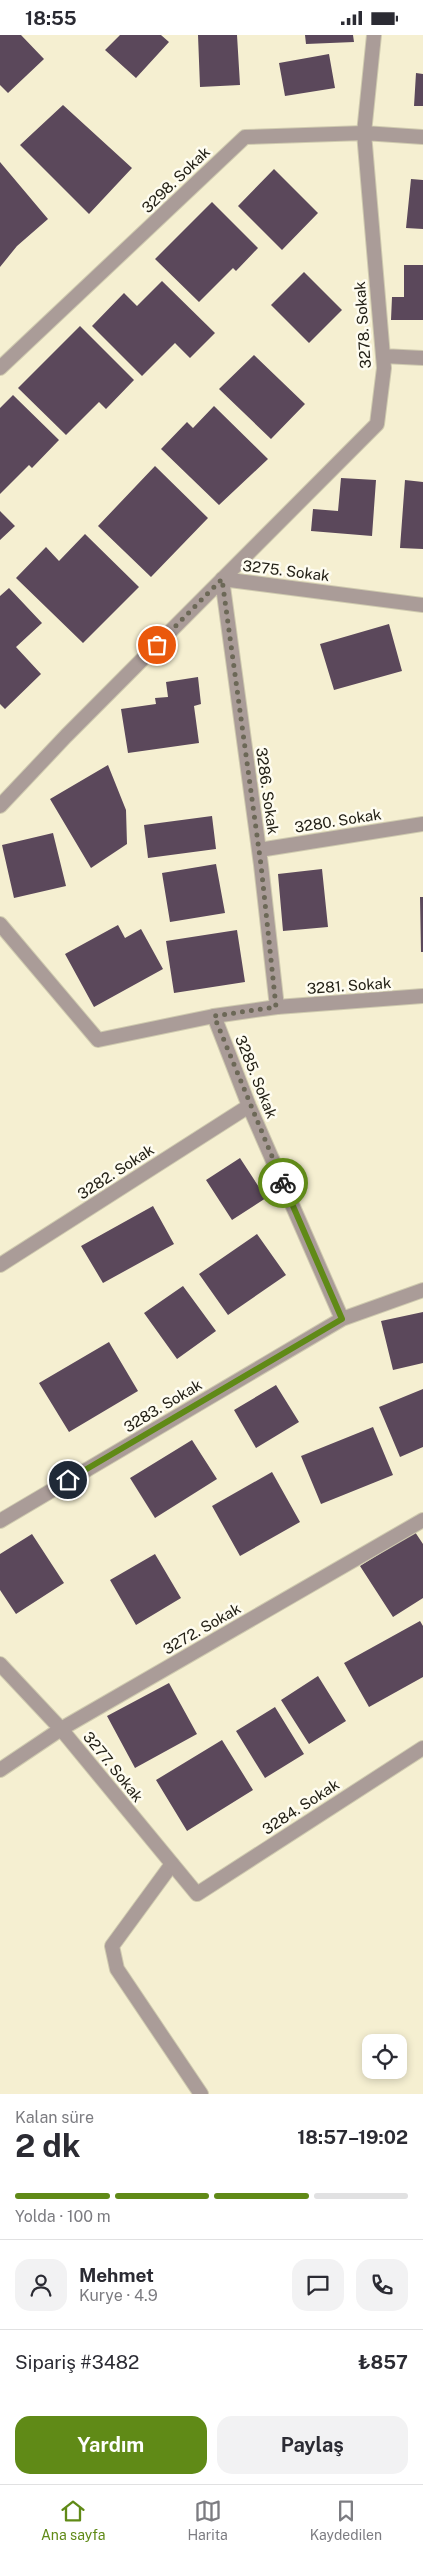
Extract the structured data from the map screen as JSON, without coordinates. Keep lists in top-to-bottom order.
{
  "streets": {
    "street": [
      "3298. Sokak",
      "3278. Sokak",
      "3275. Sokak",
      "3286. Sokak",
      "3280. Sokak",
      "3281. Sokak",
      "3285. Sokak",
      "3282. Sokak",
      "3283. Sokak",
      "3272. Sokak",
      "3277. Sokak",
      "3284. Sokak"
    ]
  },
  "crossings": [
    ["3298. Sokak", "3278. Sokak"],
    ["3278. Sokak", "3275. Sokak"],
    ["3278. Sokak", "3286. Sokak"],
    ["3275. Sokak", "3286. Sokak"],
    ["3286. Sokak", "3280. Sokak"],
    ["3286. Sokak", "3281. Sokak"],
    ["3281. Sokak", "3285. Sokak"],
    ["3285. Sokak", "3282. Sokak"],
    ["3285. Sokak", "3283. Sokak"],
    ["3272. Sokak", "3277. Sokak"],
    ["3277. Sokak", "3284. Sokak"]
  ],
  "page": {
    "status": "18:55",
    "heading": ["2 dk", "Kalan süre", "18:57–19:02"],
    "panel": [
      "Mehmet",
      "Kurye · 4.9",
      "Sipariş #3482",
      "₺857"
    ],
    "bar": "Yolda · 100 m",
    "buttons": ["Yardım", "Paylaş"],
    "tabs": ["Ana sayfa", "Harita", "Kaydedilen"]
  }
}
